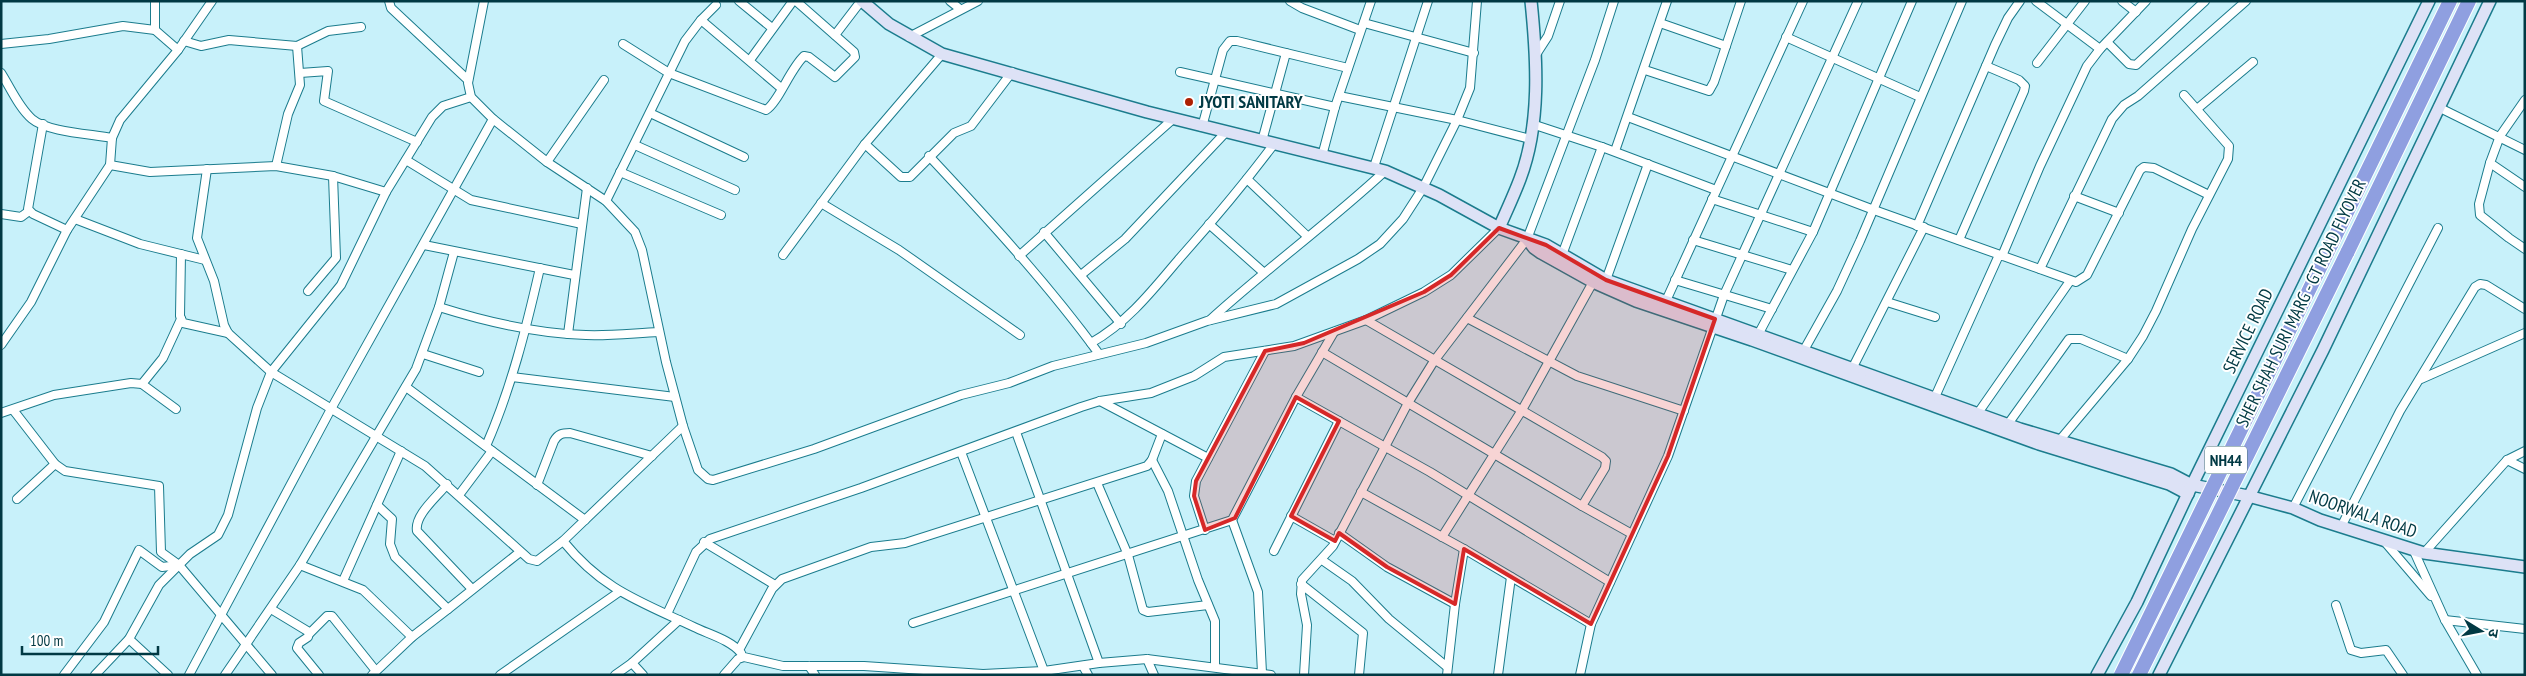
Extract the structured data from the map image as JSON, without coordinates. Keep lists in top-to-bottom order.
{
  "streets": {
    "highway": ["SHER SHAH SURI MARG - GT ROAD FLYOVER", "NH44"],
    "street": ["SERVICE ROAD", "NOORWALA ROAD"]
  },
  "crossings": [
    ["SERVICE ROAD", "NOORWALA ROAD"]
  ],
  "places": ["JYOTI SANITARY"],
  "scale_bar": "100 m",
  "north": "right"
}
